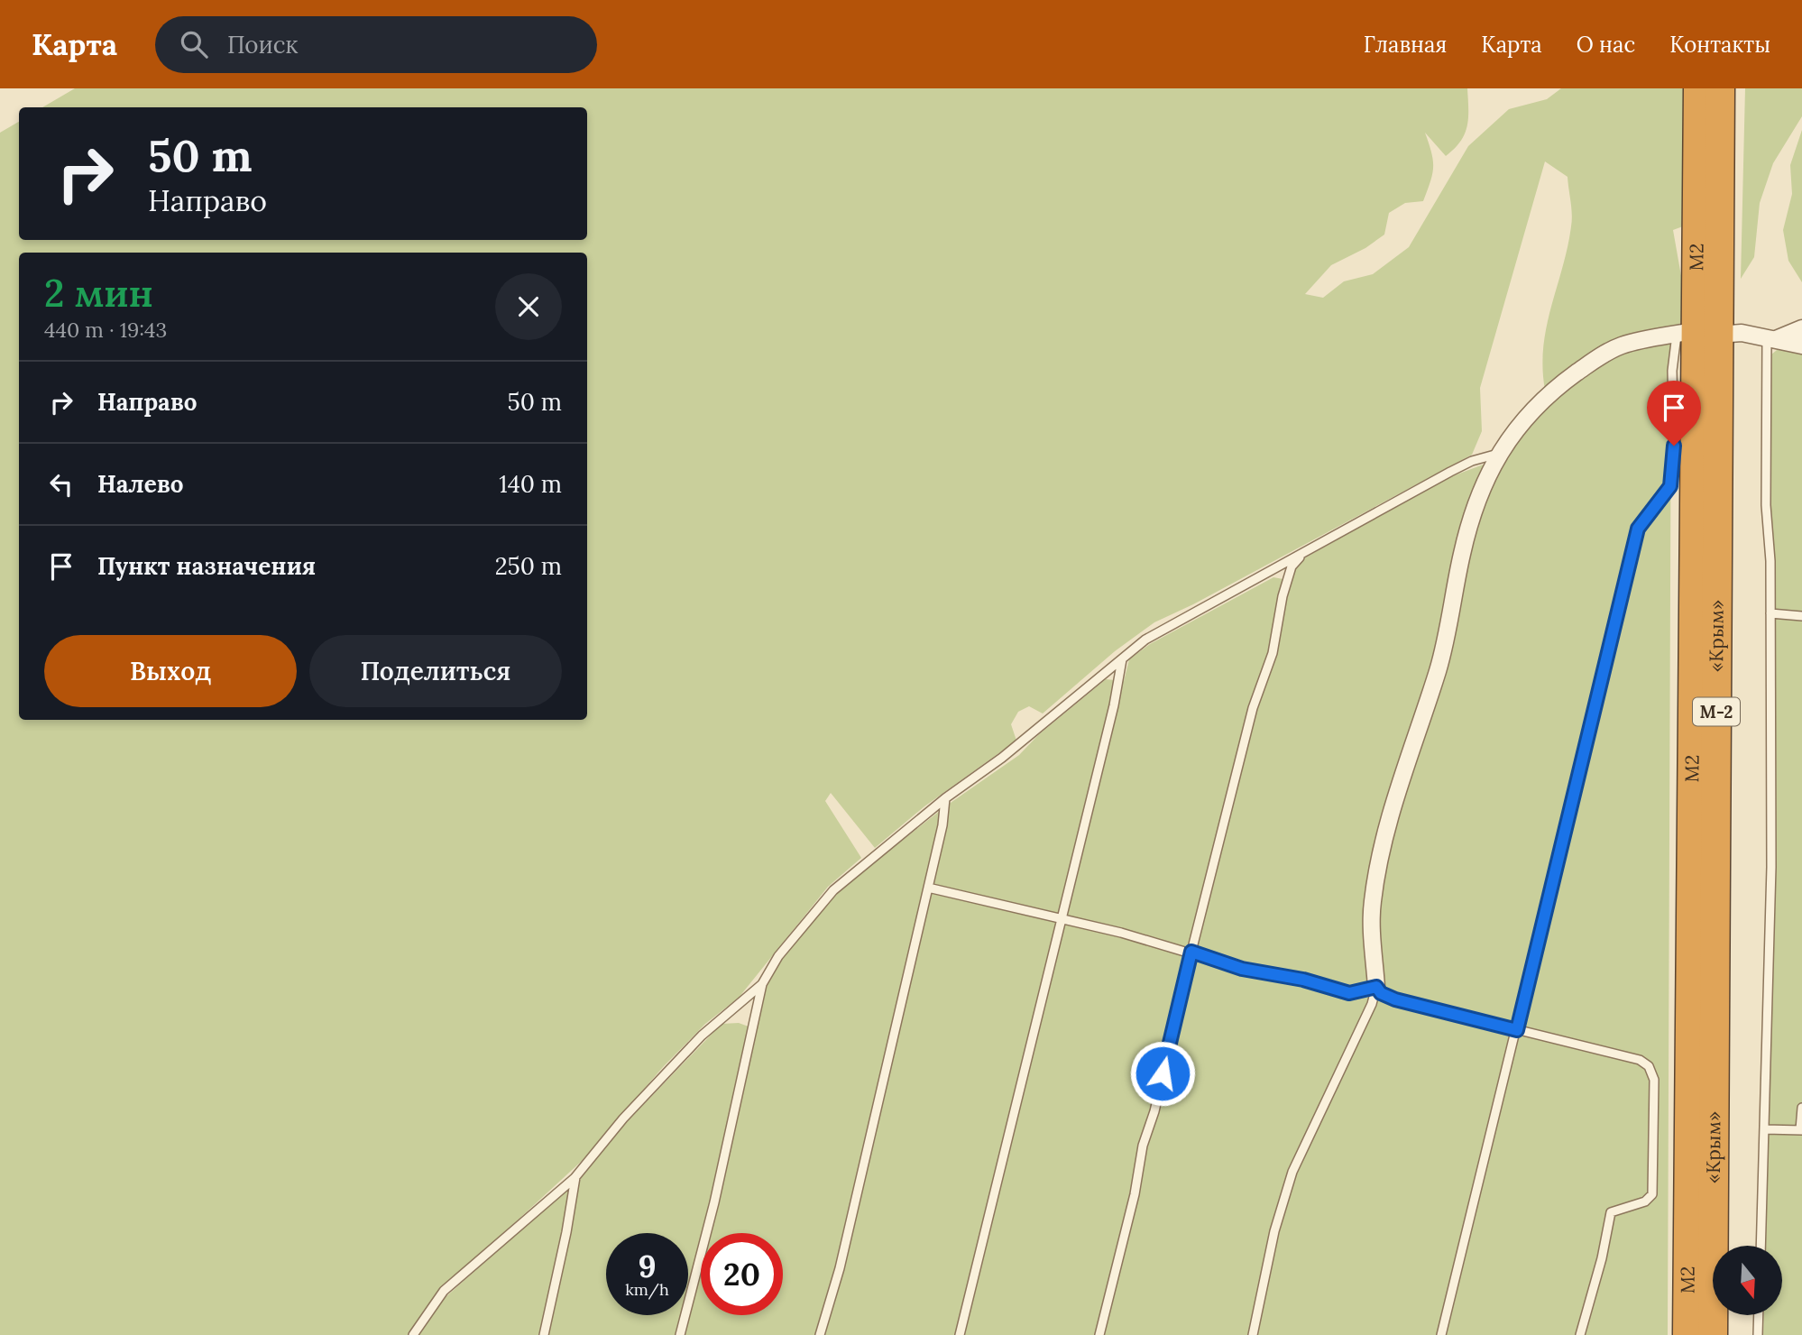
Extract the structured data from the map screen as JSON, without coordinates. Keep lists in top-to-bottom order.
{
  "streets": {
    "highway": ["М2", "«Крым»", "М-2"]
  },
  "crossings": [
    ["М2", "«Крым»"]
  ],
  "north": "bottom",
  "page": {
    "header": "Карта",
    "search": "Поиск",
    "nav": [
      "Главная",
      "Карта",
      "О нас",
      "Контакты"
    ],
    "turn": ["50 m", "Направо"],
    "heading": ["2 мин", "440 m · 19:43"],
    "list": [
      {
        "name": "Направо",
        "value": "50 m"
      },
      {
        "name": "Налево",
        "value": "140 m"
      },
      {
        "name": "Пункт назначения",
        "value": "250 m"
      }
    ],
    "buttons": ["Выход", "Поделиться"],
    "speed": "9 km/h",
    "limit": "20"
  }
}
